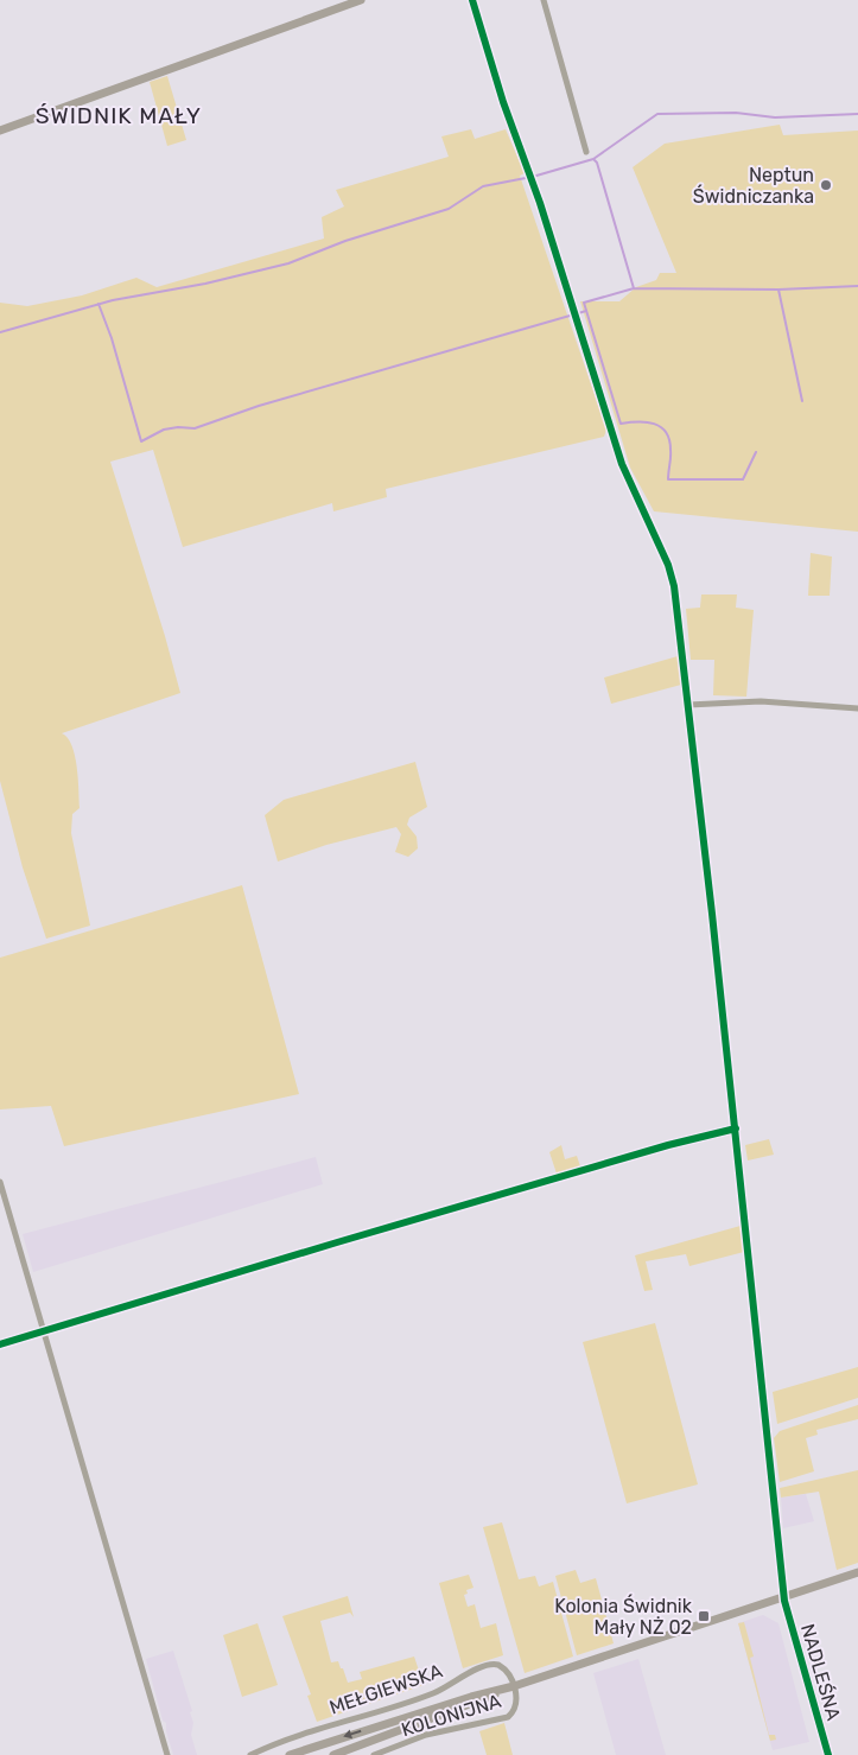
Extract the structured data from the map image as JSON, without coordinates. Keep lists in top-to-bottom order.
{
  "streets": {
    "street": ["NADLEŚNA", "MEŁGIEWSKA", "KOLONIJNA"]
  },
  "crossings": [
    ["MEŁGIEWSKA", "KOLONIJNA"]
  ],
  "districts": ["ŚWIDNIK MAŁY"],
  "places": {
    "other": ["Neptun Świdniczanka"],
    "transit": ["Kolonia Świdnik Mały NŻ 02"]
  }
}
